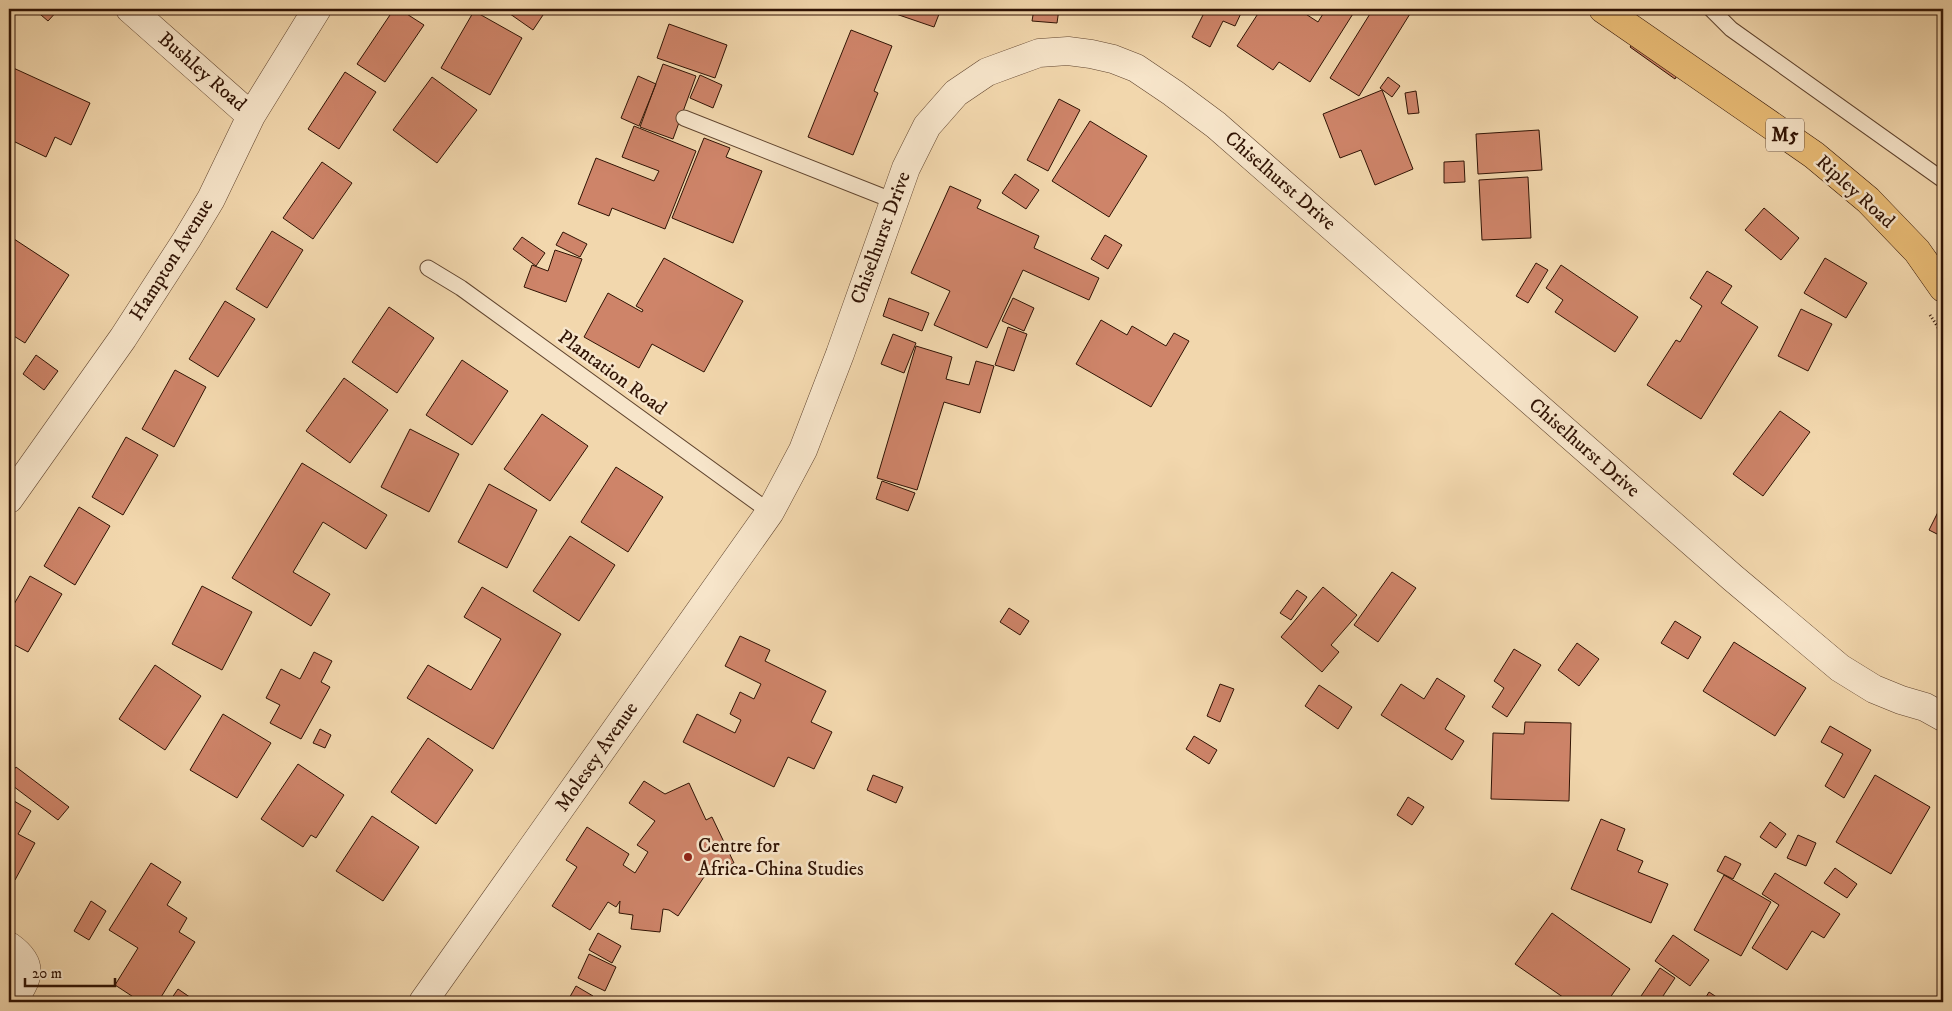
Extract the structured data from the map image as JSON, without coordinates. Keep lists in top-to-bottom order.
{
  "streets": {
    "main road": ["M5", "Ripley Road"],
    "street": [
      "Bushley Road",
      "Chiselhurst Drive",
      "Hampton Avenue",
      "Molesey Avenue"
    ],
    "lane": ["Plantation Road"]
  },
  "crossings": [
    ["Bushley Road", "Hampton Avenue"],
    ["Chiselhurst Drive", "Plantation Road"],
    ["Chiselhurst Drive", "Molesey Avenue"],
    ["Plantation Road", "Molesey Avenue"]
  ],
  "places": ["Centre for Africa-China Studies"],
  "scale_bar": "20 m"
}
